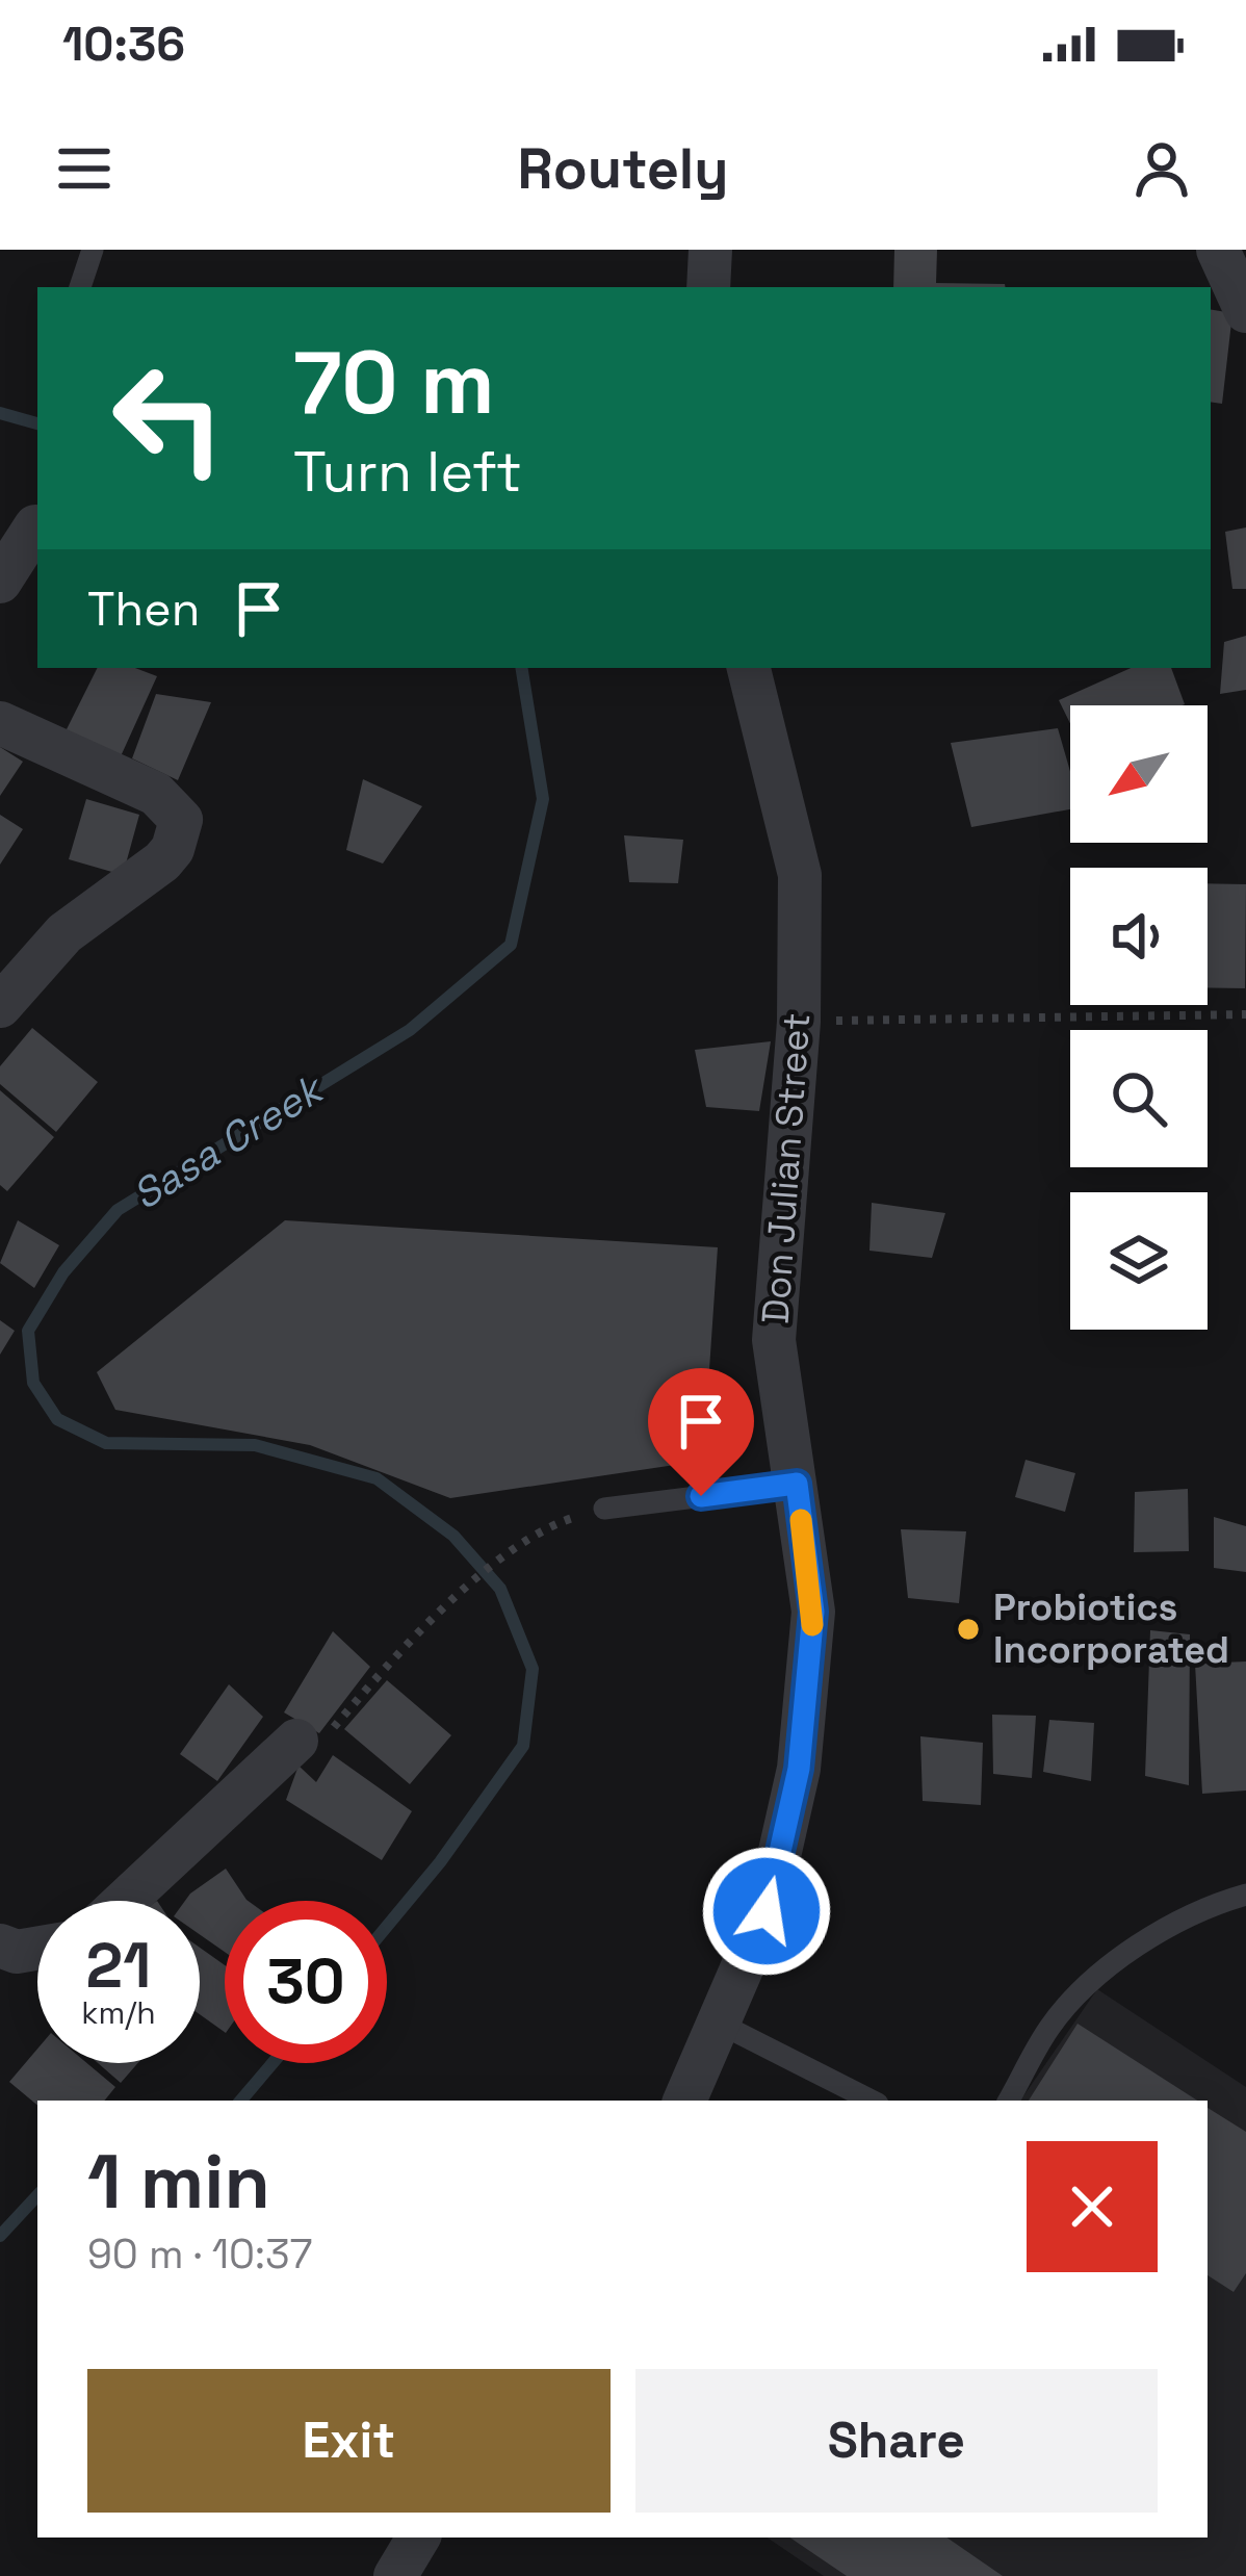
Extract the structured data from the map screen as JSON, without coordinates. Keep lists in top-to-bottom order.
{
  "streets": {
    "street": ["Don Julian Street"]
  },
  "water": ["Sasa Creek"],
  "places": ["Probiotics Incorporated"],
  "north": "bottom left",
  "page": {
    "status": "10:36",
    "header": "Routely",
    "turn": ["70 m", "Turn left"],
    "then": "Then",
    "speed": "21 km/h",
    "limit": "30",
    "heading": ["1 min", "90 m · 10:37"],
    "buttons": ["Exit", "Share"]
  }
}
